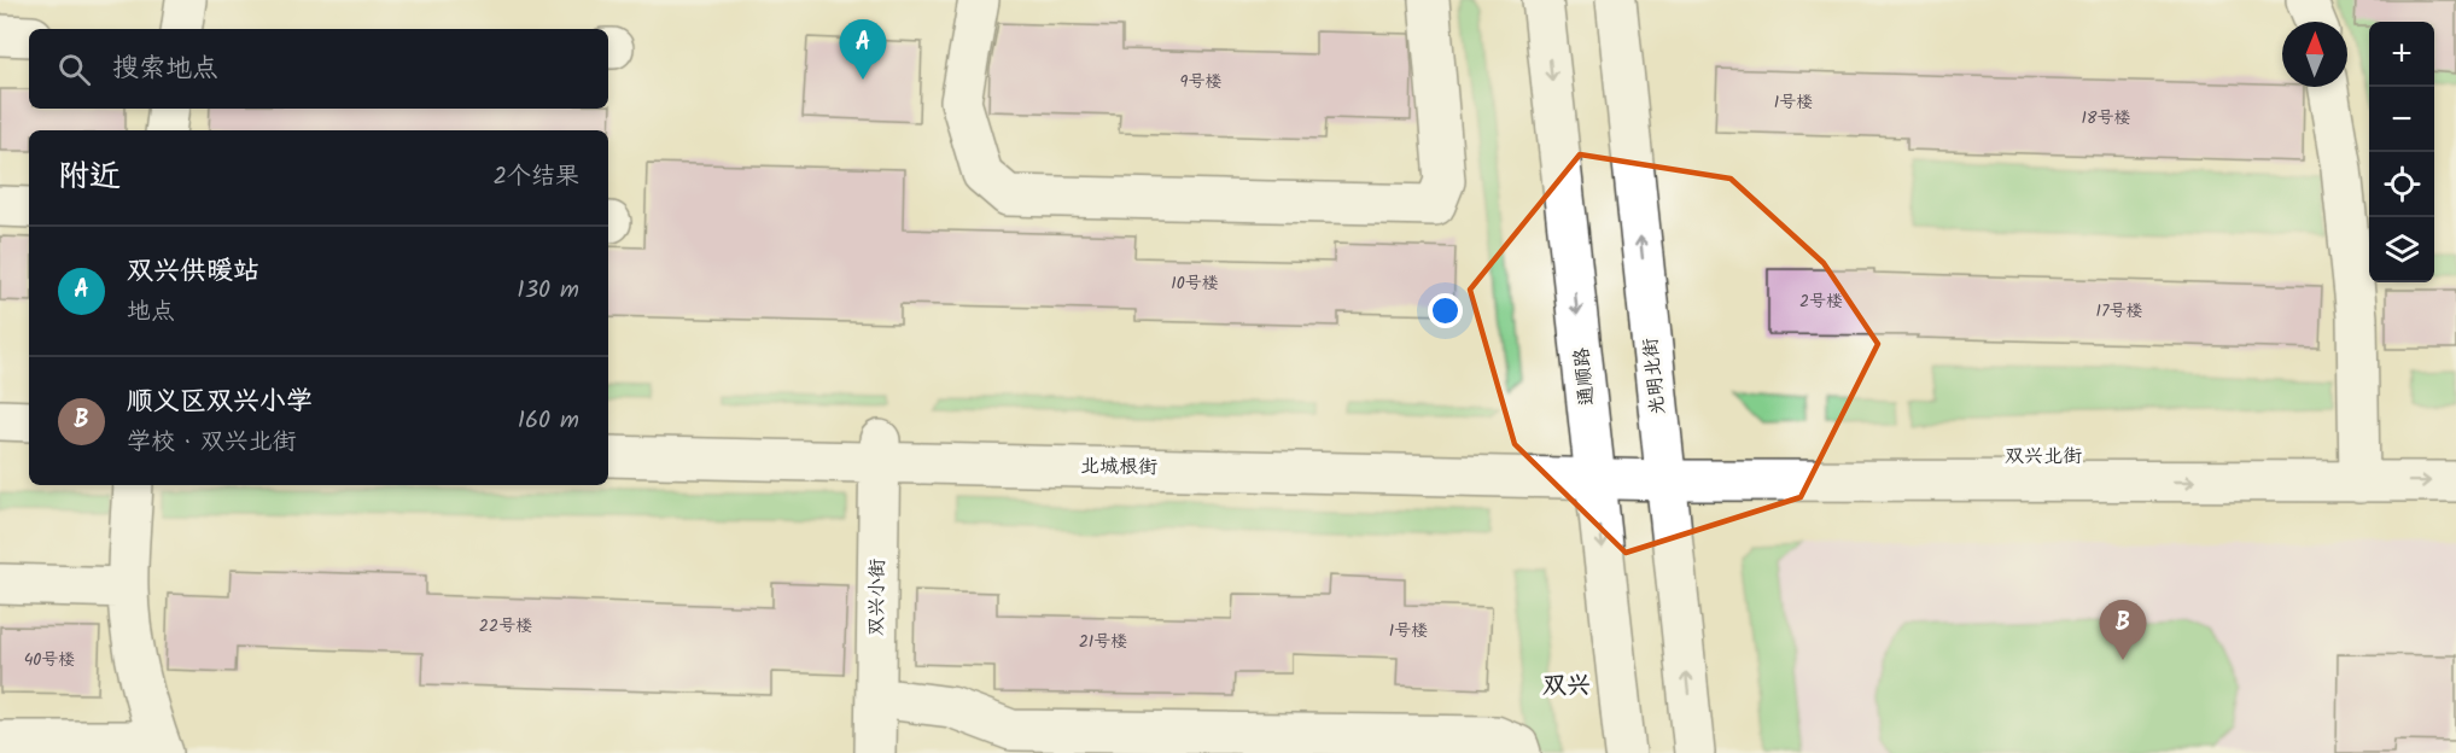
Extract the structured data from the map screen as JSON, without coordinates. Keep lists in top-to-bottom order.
{
  "streets": {
    "street": [
      "通顺路",
      "光明北街",
      "双兴北街",
      "北城根街",
      "双兴小街"
    ]
  },
  "crossings": [
    ["通顺路", "光明北街"],
    ["通顺路", "双兴北街"],
    ["通顺路", "北城根街"],
    ["光明北街", "双兴北街"],
    ["光明北街", "北城根街"],
    ["双兴北街", "北城根街"],
    ["北城根街", "双兴小街"]
  ],
  "one_way": ["通顺路", "光明北街"],
  "districts": ["双兴"],
  "house_numbers": [
    "9号楼",
    "1号楼",
    "18号楼",
    "10号楼",
    "2号楼",
    "17号楼",
    "22号楼",
    "1号楼",
    "21号楼",
    "40号楼"
  ],
  "north": "top",
  "page": {
    "pins": ["A", "B"],
    "map_buttons": ["+", "−"],
    "search": "搜索地点",
    "heading": ["附近", "2个结果"],
    "list": [
      {
        "mark": "A",
        "name": "双兴供暖站",
        "note": "地点",
        "value": "130 m"
      },
      {
        "mark": "B",
        "name": "顺义区双兴小学",
        "note": "学校 · 双兴北街",
        "value": "160 m"
      }
    ]
  }
}
